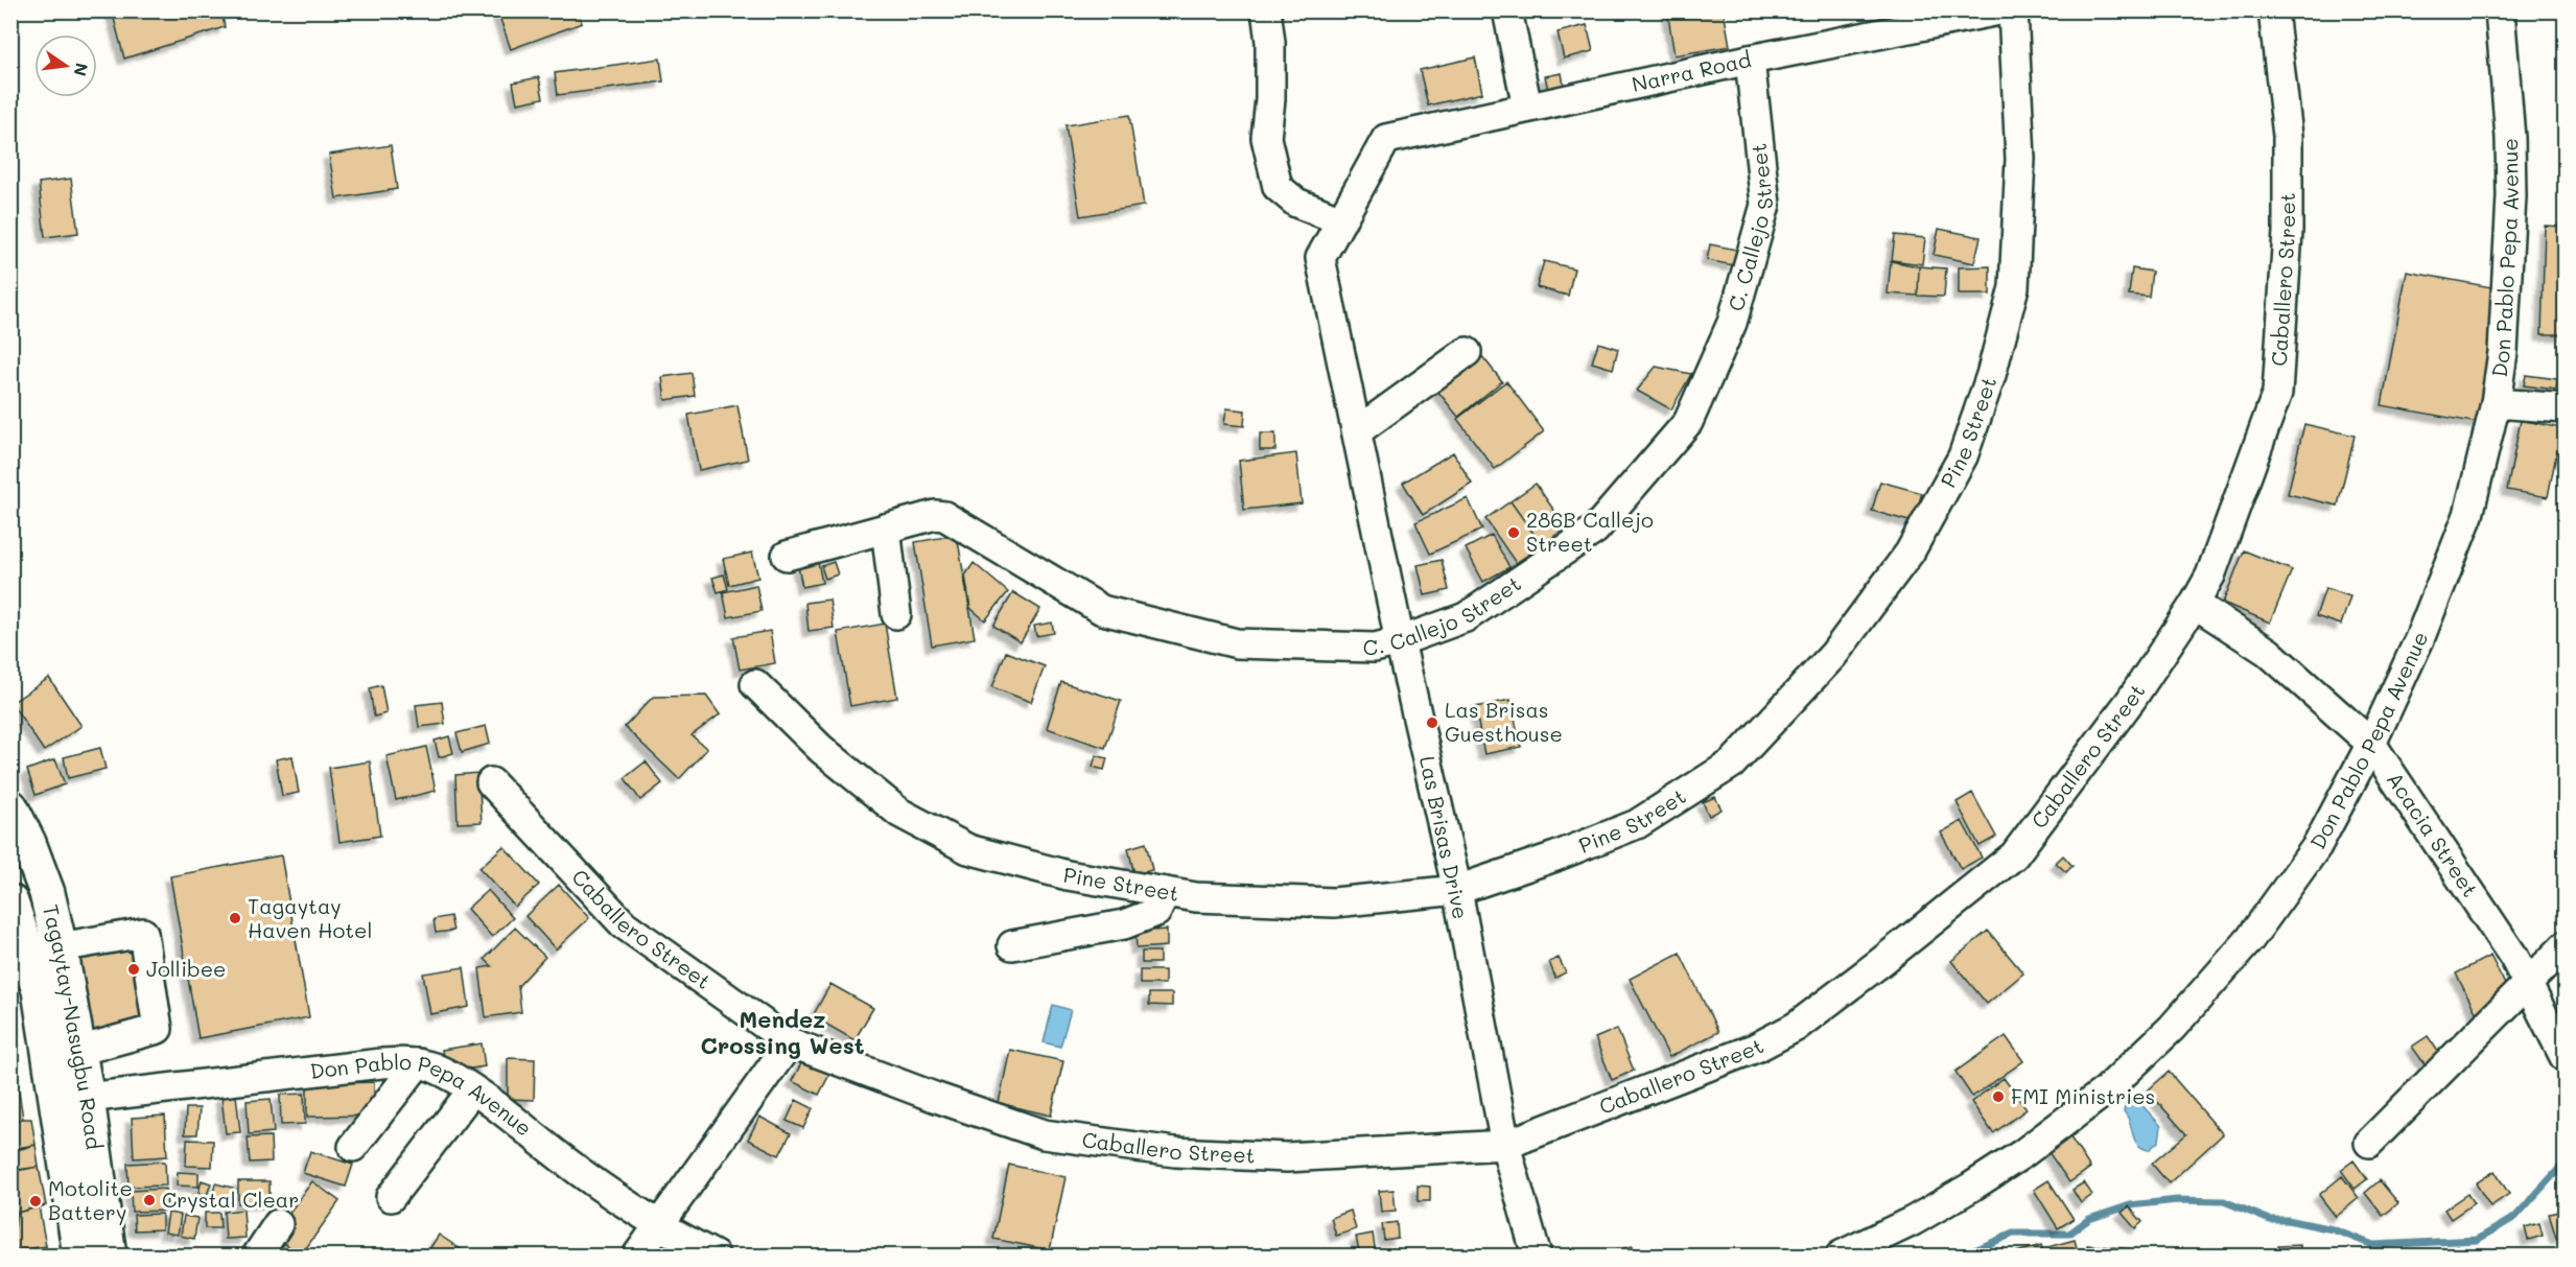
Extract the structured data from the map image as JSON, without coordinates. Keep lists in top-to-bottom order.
{
  "streets": {
    "main road": ["Tagaytay-Nasugbu Road"],
    "street": [
      "Narra Road",
      "C. Callejo Street",
      "Don Pablo Pepa Avenue",
      "Caballero Street",
      "Pine Street",
      "Acacia Street",
      "Las Brisas Drive"
    ]
  },
  "crossings": [
    ["Narra Road", "C. Callejo Street"],
    ["Narra Road", "Las Brisas Drive"],
    ["C. Callejo Street", "Las Brisas Drive"],
    ["Don Pablo Pepa Avenue", "Acacia Street"],
    ["Don Pablo Pepa Avenue", "Tagaytay-Nasugbu Road"],
    ["Caballero Street", "Acacia Street"],
    ["Caballero Street", "Las Brisas Drive"],
    ["Pine Street", "Las Brisas Drive"]
  ],
  "districts": ["Mendez Crossing West"],
  "places": [
    "286B Callejo Street",
    "Las Brisas Guesthouse",
    "Tagaytay Haven Hotel",
    "Jollibee",
    "FMI Ministries",
    "Crystal Clear",
    "Motolite Battery"
  ],
  "north": "right"
}
